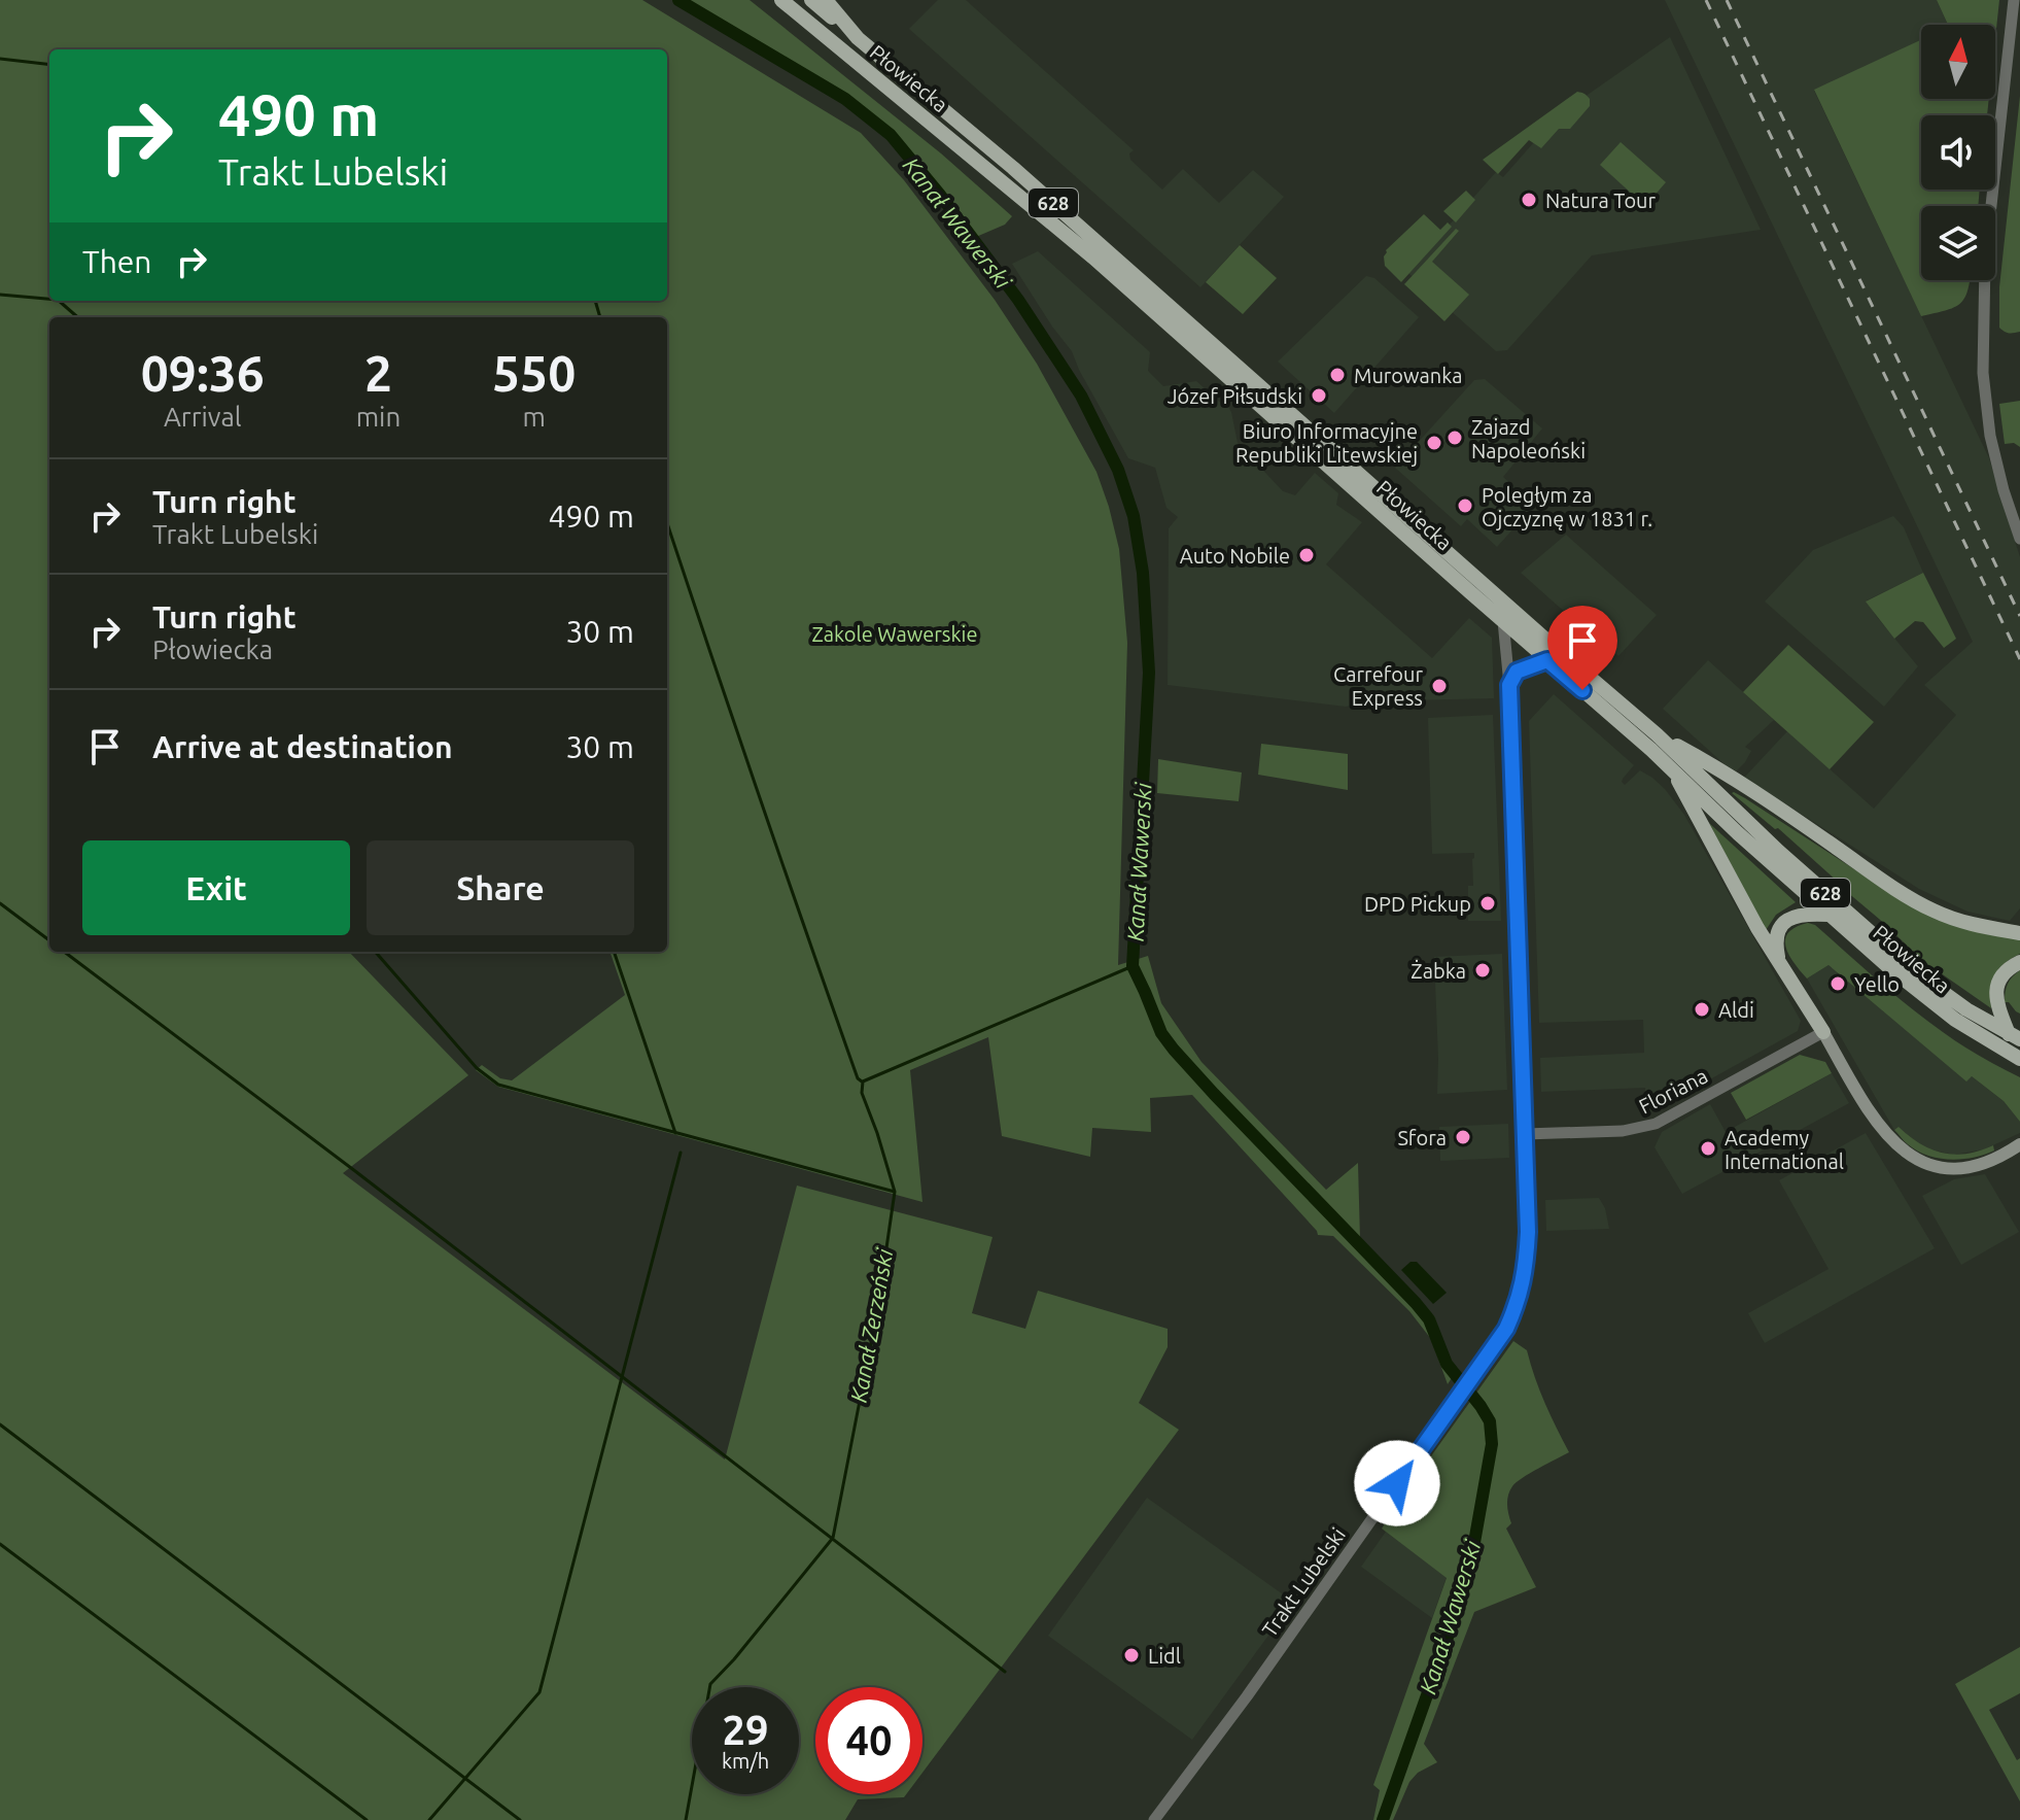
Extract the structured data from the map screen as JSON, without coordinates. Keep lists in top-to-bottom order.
{
  "streets": {
    "main road": ["Płowiecka", "628"],
    "street": ["Floriana", "Trakt Lubelski"]
  },
  "crossings": [
    ["Płowiecka", "628"],
    ["Płowiecka", "Trakt Lubelski"],
    ["Floriana", "Trakt Lubelski"]
  ],
  "water": ["Kanał Wawerski", "Kanał Zerzeński"],
  "parks": ["Zakole Wawerskie"],
  "places": [
    "Natura Tour",
    "Murowanka",
    "Józef Piłsudski",
    "Zajazd Napoleoński",
    "Biuro Informacyjne Republiki Litewskiej",
    "Poległym za Ojczyznę w 1831 r.",
    "Auto Nobile",
    "Carrefour Express",
    "DPD Pickup",
    "Żabka",
    "Yello",
    "Aldi",
    "Sfora",
    "Academy International",
    "Lidl"
  ],
  "north": "top",
  "page": {
    "turn": ["490 m", "Trakt Lubelski"],
    "then": "Then",
    "eta": [
      "09:36",
      "Arrival",
      "2",
      "min",
      "550",
      "m"
    ],
    "list": [
      {
        "name": "Turn right",
        "note": "Trakt Lubelski",
        "value": "490 m"
      },
      {
        "name": "Turn right",
        "note": "Płowiecka",
        "value": "30 m"
      },
      {
        "name": "Arrive at destination",
        "value": "30 m"
      }
    ],
    "buttons": ["Exit", "Share"],
    "speed": "29 km/h",
    "limit": "40"
  }
}
